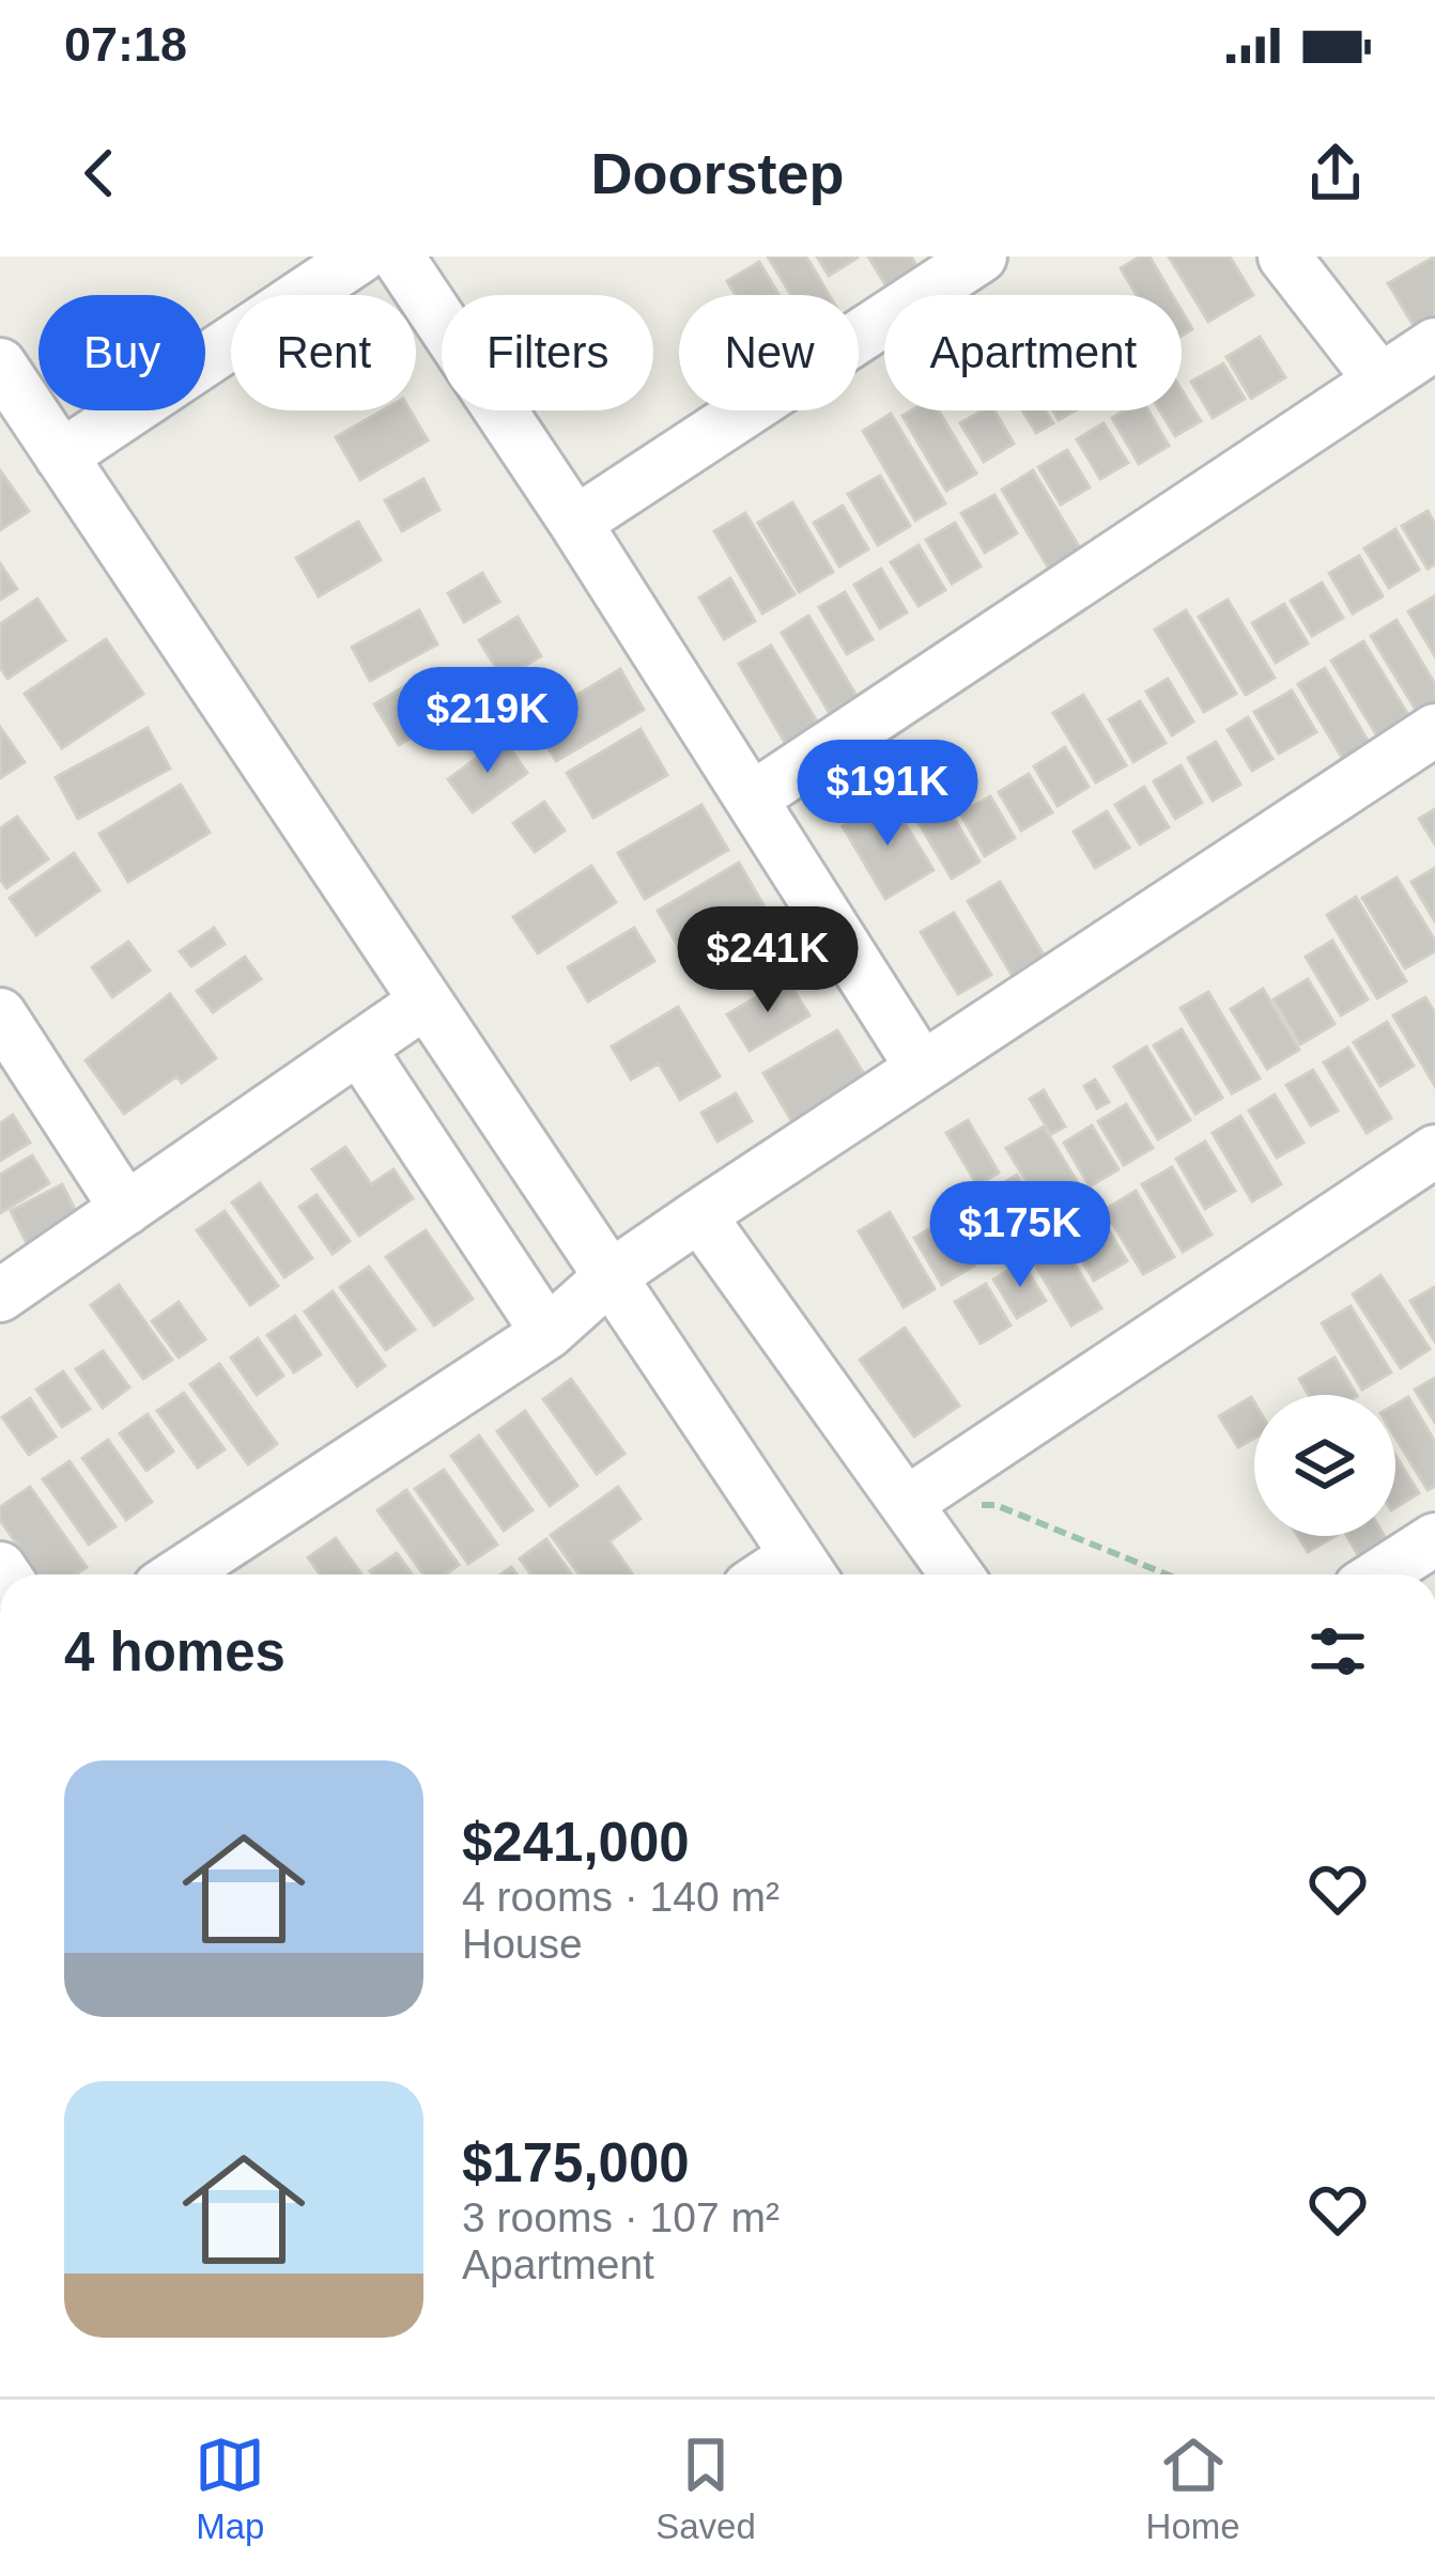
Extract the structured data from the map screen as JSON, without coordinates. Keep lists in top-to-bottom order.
{
  "page": {
    "status": "07:18",
    "header": "Doorstep",
    "chip": [
      "Buy",
      "Rent",
      "Filters",
      "New",
      "Apartment"
    ],
    "price": [
      "$219K",
      "$191K",
      "$241K",
      "$175K"
    ],
    "heading": "4 homes",
    "list": [
      {
        "name": "$241,000",
        "note": "4 rooms · 140 m² · House"
      },
      {
        "name": "$175,000",
        "note": "3 rooms · 107 m² · Apartment"
      }
    ],
    "tabs": ["Map", "Saved", "Home"]
  }
}
